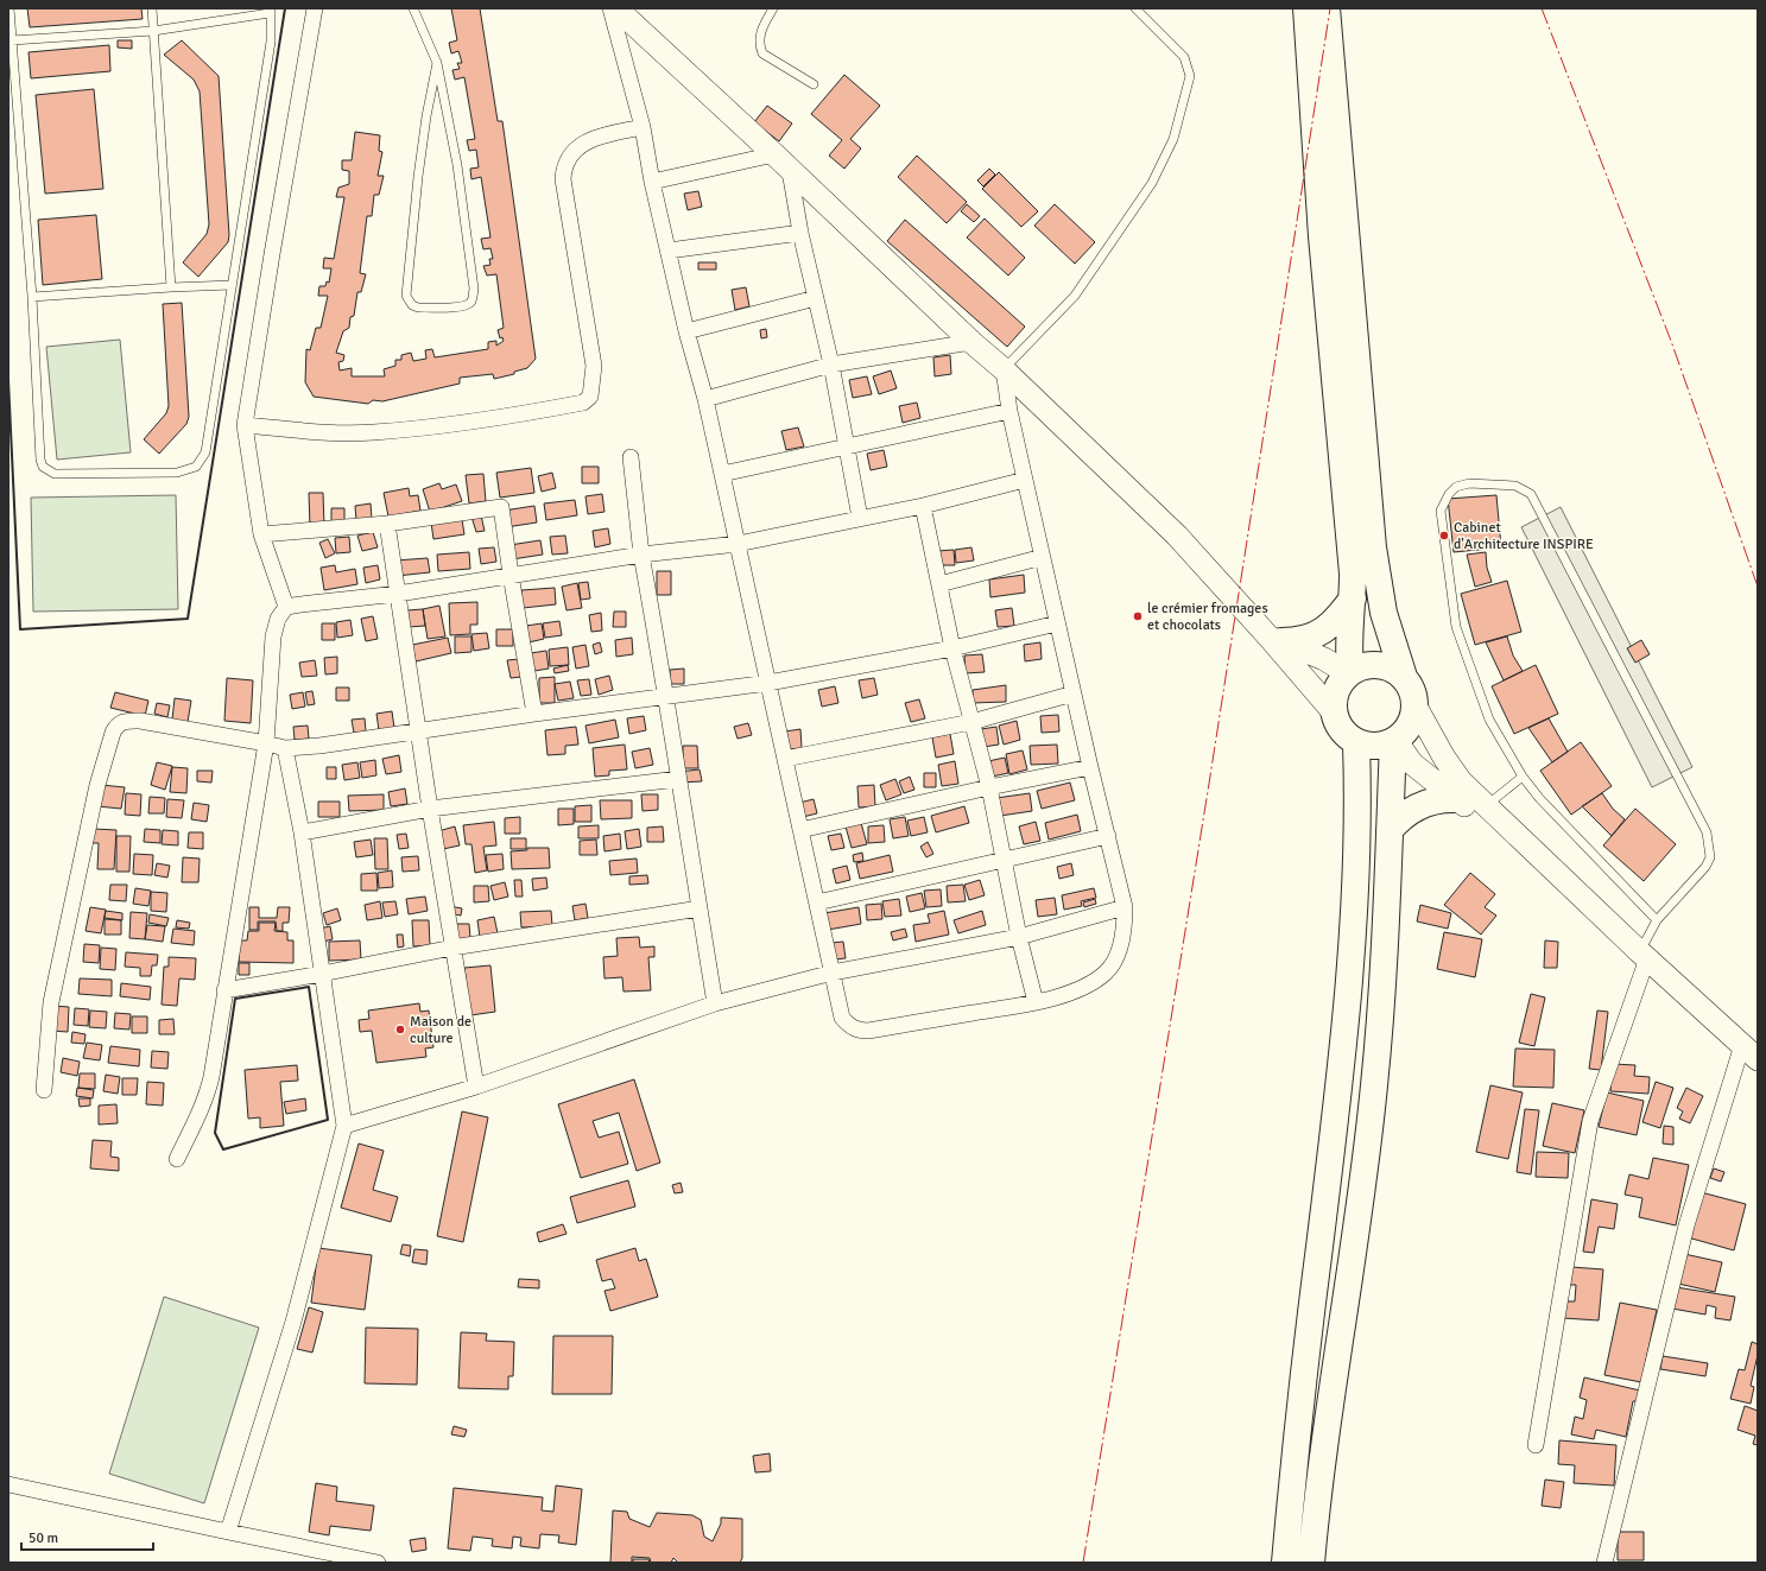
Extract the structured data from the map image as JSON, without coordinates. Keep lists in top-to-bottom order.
{
  "places": ["Cabinet d'Architecture INSPIRE", "le crémier fromages et chocolats", "Maison de culture"],
  "scale_bar": "50 m"
}
